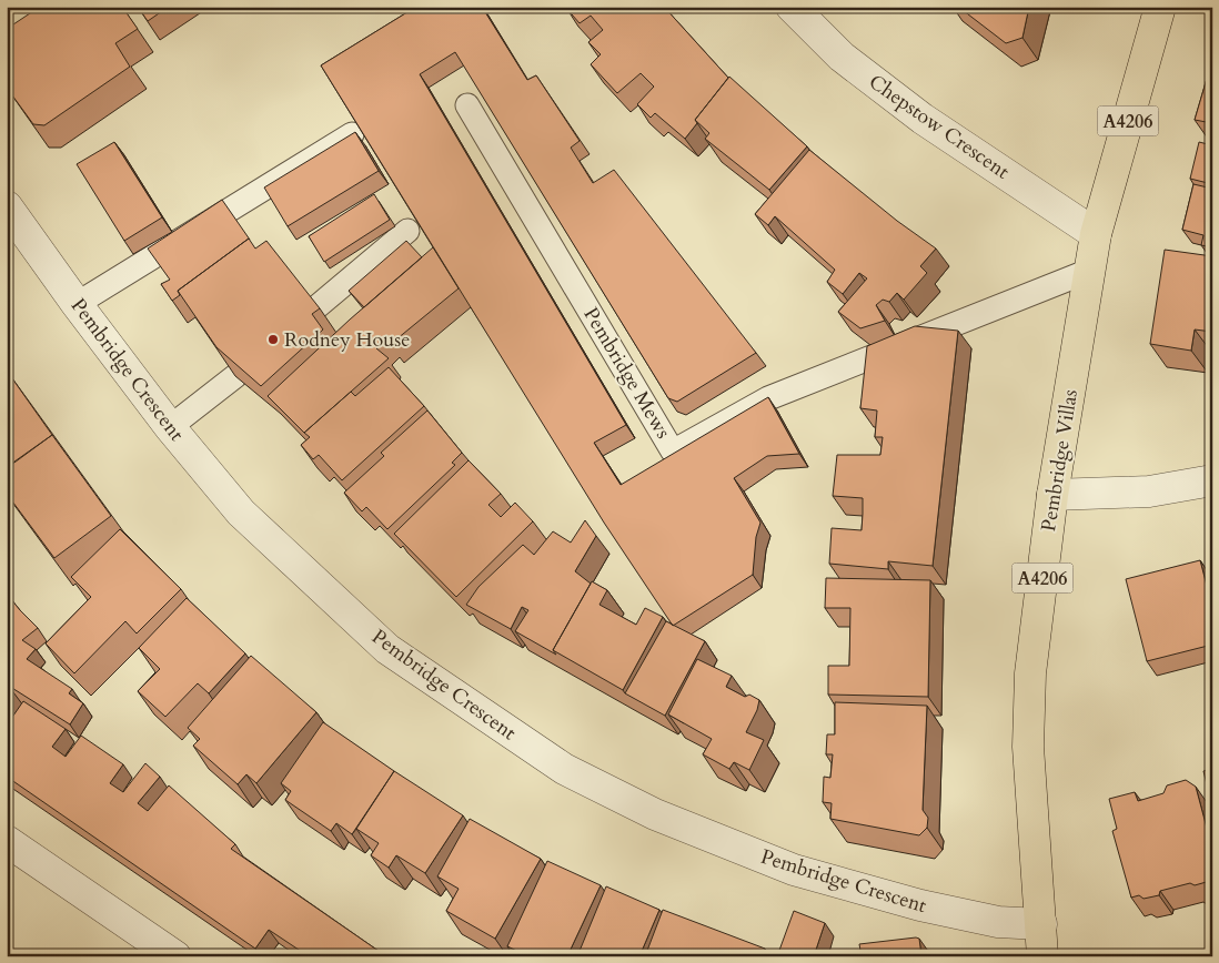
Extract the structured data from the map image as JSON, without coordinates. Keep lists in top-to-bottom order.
{
  "streets": {
    "main road": ["A4206", "Pembridge Villas"],
    "street": ["Chepstow Crescent", "Pembridge Crescent"],
    "lane": ["Pembridge Mews"]
  },
  "crossings": [
    ["A4206", "Pembridge Crescent"],
    ["A4206", "Pembridge Villas"],
    ["Chepstow Crescent", "Pembridge Villas"],
    ["Pembridge Crescent", "Pembridge Villas"],
    ["Pembridge Mews", "Pembridge Villas"]
  ],
  "places": ["Rodney House"]
}
